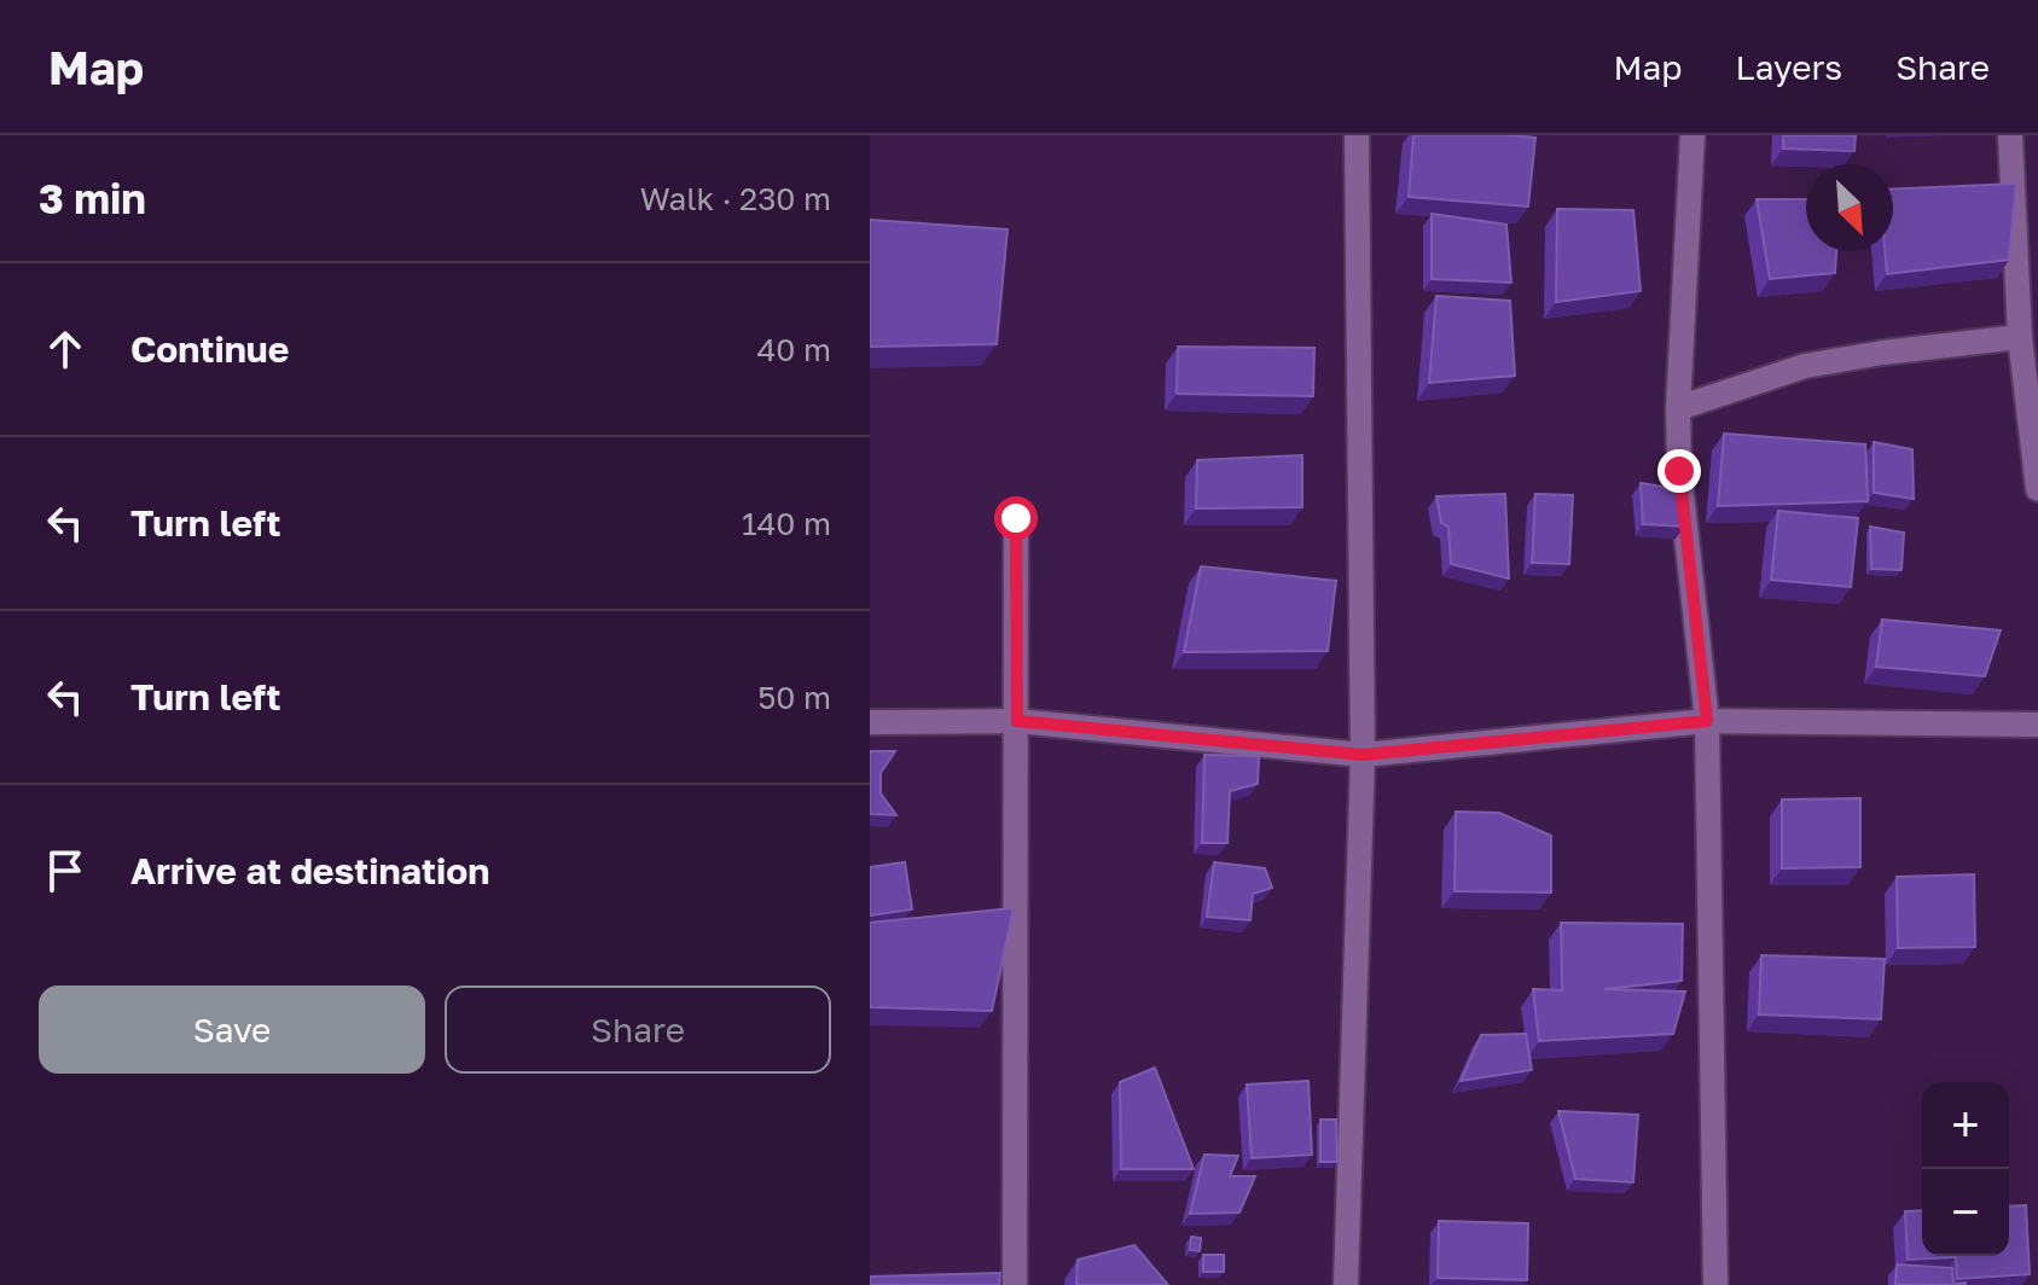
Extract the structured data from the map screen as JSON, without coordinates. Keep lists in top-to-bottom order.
{
  "north": "bottom right",
  "page": {
    "header": "Map",
    "nav": ["Map", "Layers", "Share"],
    "heading": ["3 min", "Walk · 230 m"],
    "list": [
      ["Continue", "40 m"],
      ["Turn left", "140 m"],
      ["Turn left", "50 m"],
      "Arrive at destination"
    ],
    "buttons": ["Save", "Share"],
    "map_buttons": ["+", "−"]
  }
}
